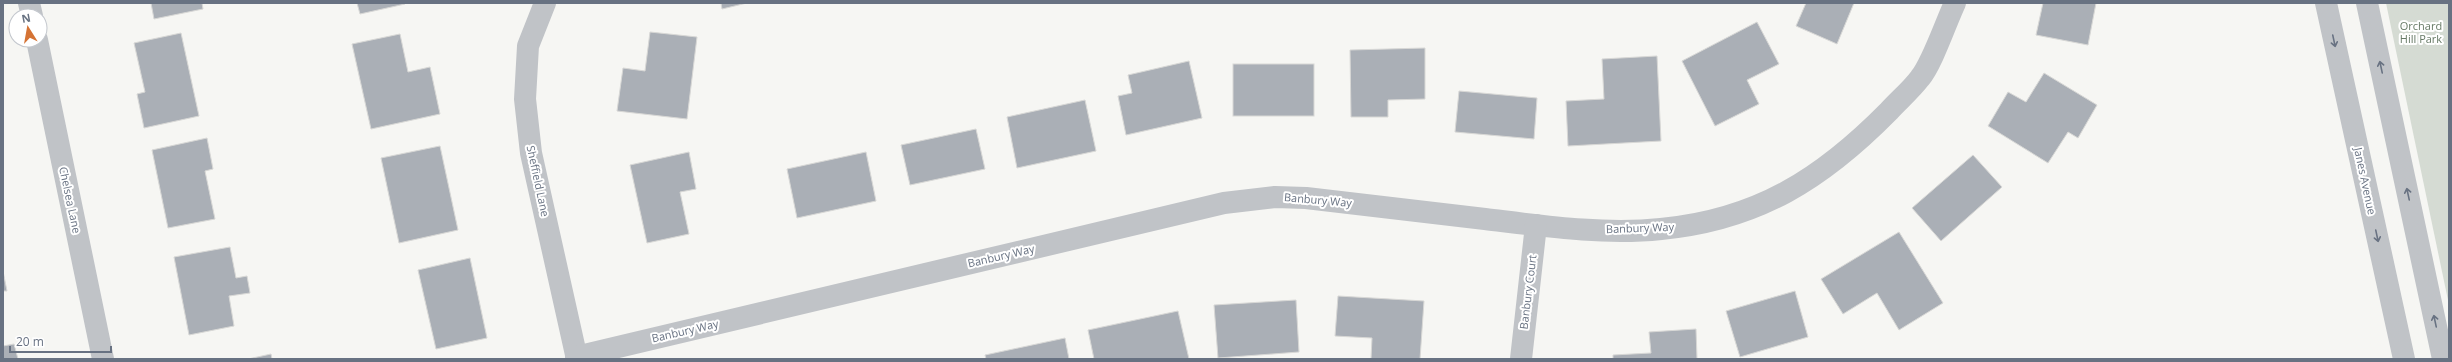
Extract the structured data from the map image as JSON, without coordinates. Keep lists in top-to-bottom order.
{
  "streets": {
    "street": [
      "Sheffield Lane",
      "Janes Avenue",
      "Chelsea Lane",
      "Banbury Way",
      "Banbury Court"
    ]
  },
  "crossings": [
    ["Sheffield Lane", "Banbury Way"],
    ["Banbury Way", "Banbury Court"]
  ],
  "parks": ["Orchard Hill Park"],
  "scale_bar": "20 m",
  "north": "top"
}
